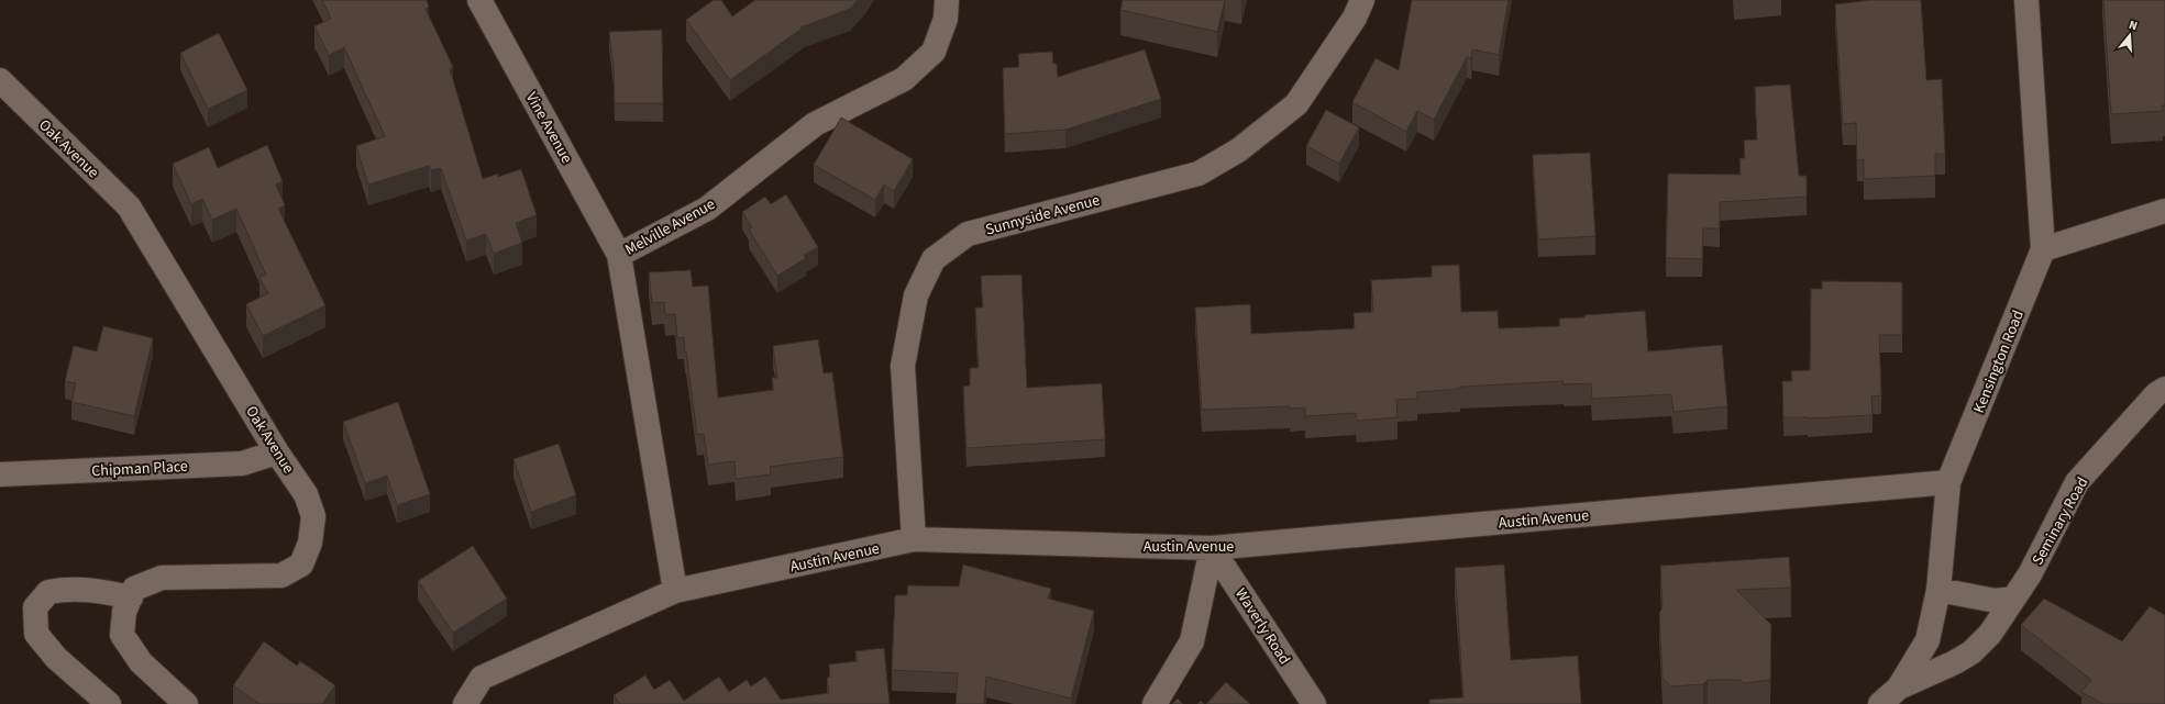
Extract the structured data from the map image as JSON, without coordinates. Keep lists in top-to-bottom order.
{
  "streets": {
    "street": [
      "Vine Avenue",
      "Oak Avenue",
      "Sunnyside Avenue",
      "Melville Avenue",
      "Kensington Road",
      "Chipman Place",
      "Austin Avenue",
      "Seminary Road",
      "Waverly Road"
    ]
  },
  "crossings": [
    ["Vine Avenue", "Melville Avenue"],
    ["Oak Avenue", "Chipman Place"],
    ["Sunnyside Avenue", "Austin Avenue"],
    ["Melville Avenue", "Austin Avenue"],
    ["Kensington Road", "Austin Avenue"],
    ["Kensington Road", "Seminary Road"],
    ["Austin Avenue", "Waverly Road"]
  ],
  "north": "top"
}
